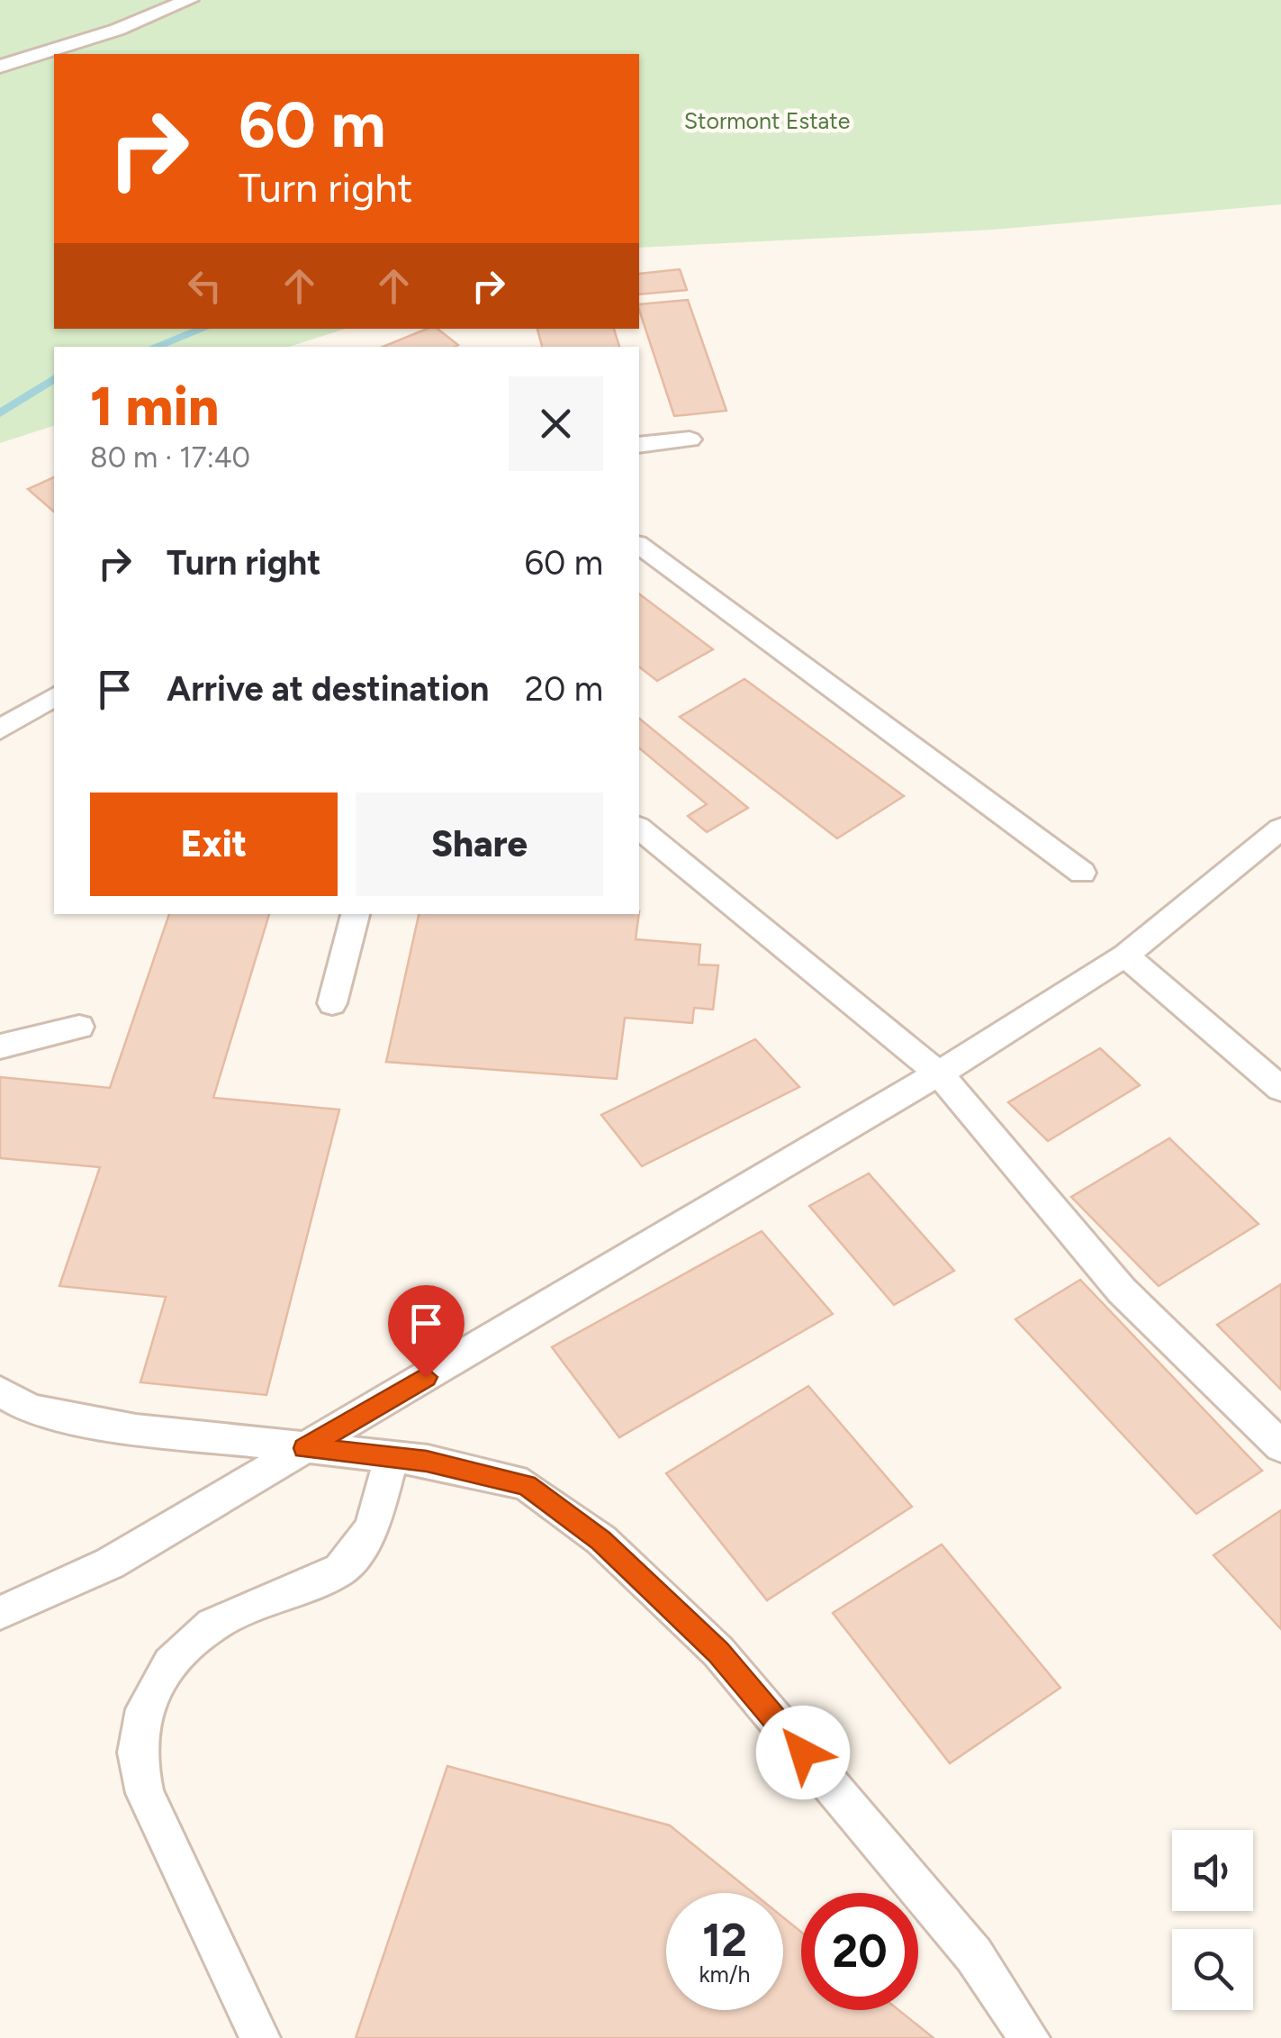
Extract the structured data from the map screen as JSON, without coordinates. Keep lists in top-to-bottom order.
{
  "parks": ["Stormont Estate"],
  "page": {
    "turn": ["60 m", "Turn right"],
    "heading": ["1 min", "80 m · 17:40"],
    "list": [
      {
        "name": "Turn right",
        "value": "60 m"
      },
      {
        "name": "Arrive at destination",
        "value": "20 m"
      }
    ],
    "buttons": ["Exit", "Share"],
    "speed": "12 km/h",
    "limit": "20"
  }
}
